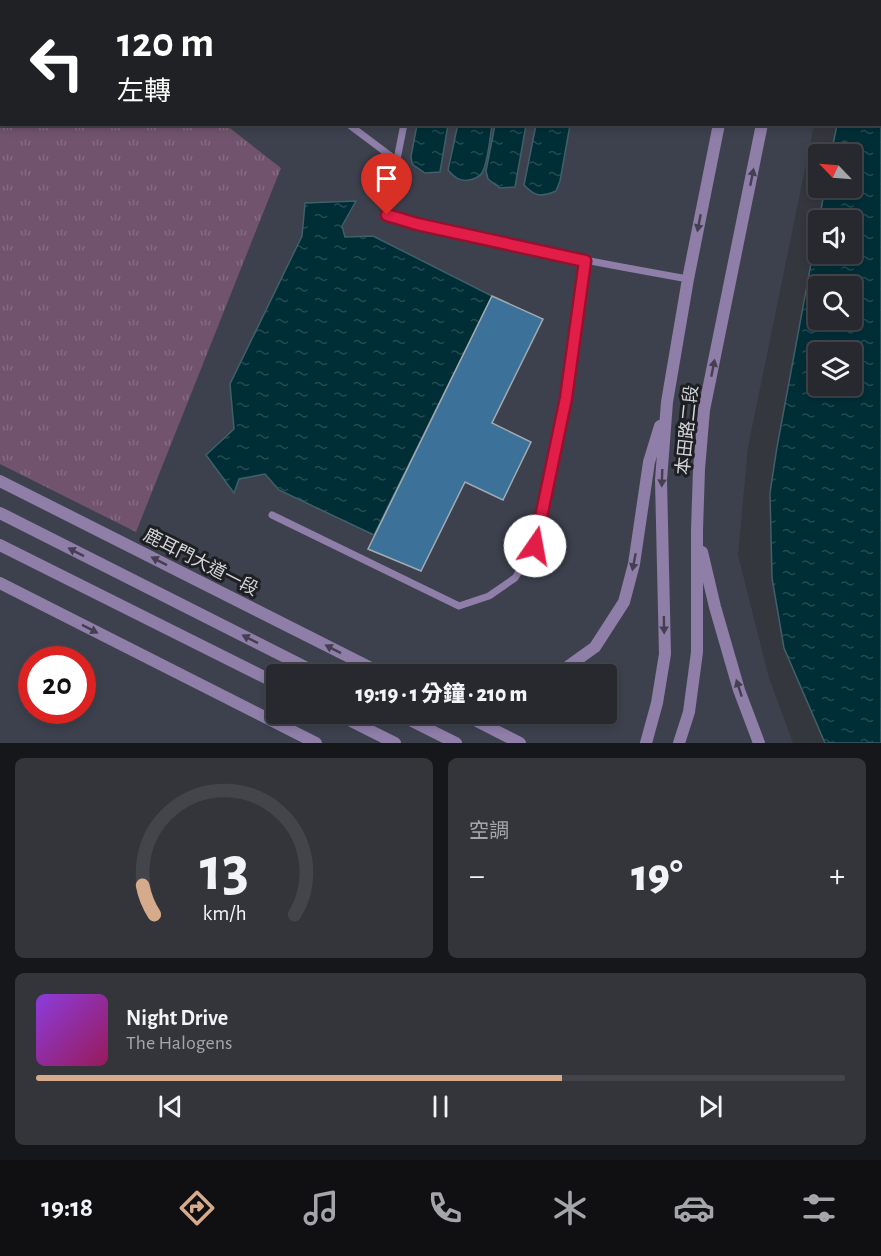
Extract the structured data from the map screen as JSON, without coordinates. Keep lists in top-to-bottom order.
{
  "streets": {
    "street": ["本田路二段", "鹿耳門大道一段"]
  },
  "north": "top left",
  "page": {
    "turn": ["120 m", "左轉"],
    "limit": "20",
    "trip": "19:19 · 1 分鐘 · 210 m",
    "tile": "空調",
    "heat": ["−", "19°", "+"],
    "song": ["Night Drive", "The Halogens"],
    "tabs": "19:18",
    "gauge": ["13", "km/h"]
  }
}
